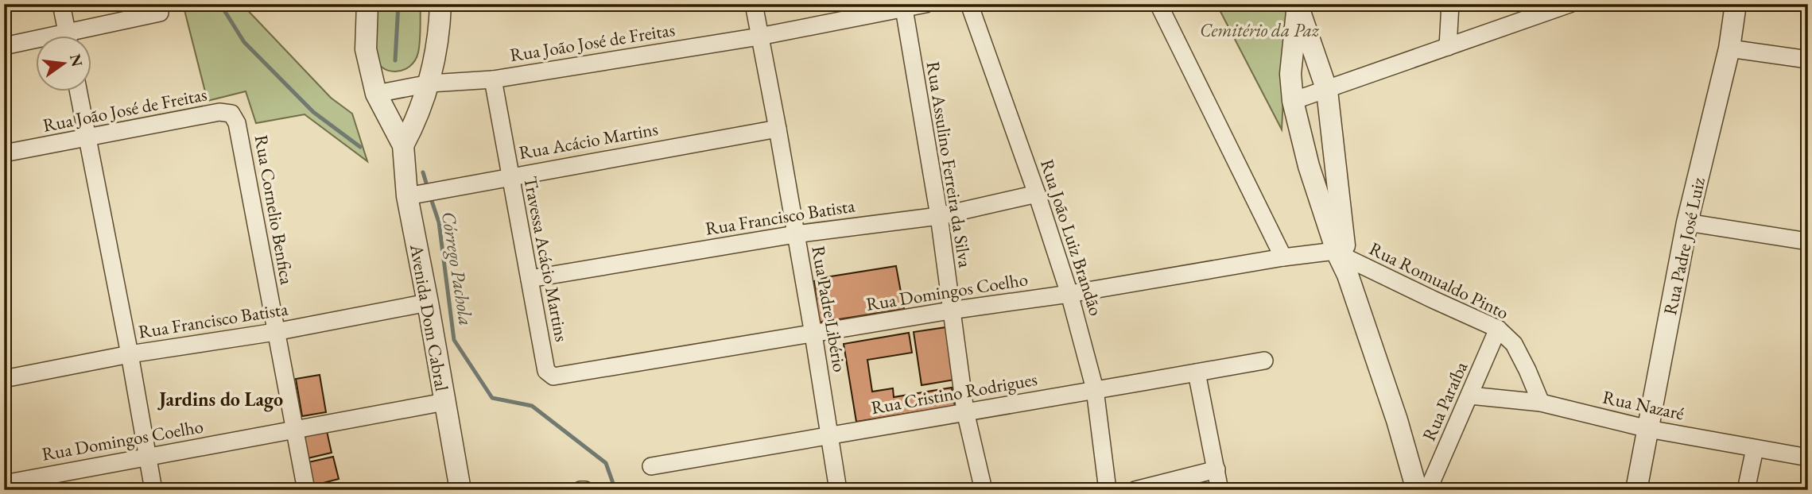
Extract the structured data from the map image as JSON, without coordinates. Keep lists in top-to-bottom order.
{
  "streets": {
    "street": [
      "Rua João José de Freitas",
      "Rua Acácio Martins",
      "Rua Assulino Ferreira da Silva",
      "Rua Cornelio Benfica",
      "Rua Francisco Batista",
      "Rua João Luiz Brandão",
      "Rua Padre José Luiz",
      "Travessa Acácio Martins",
      "Rua Romualdo Pinto",
      "Rua Domingos Coelho",
      "Rua Padre Libério",
      "Avenida Dom Cabral",
      "Rua Cristino Rodrigues",
      "Rua Paraíba",
      "Rua Nazaré"
    ]
  },
  "crossings": [
    ["Rua João José de Freitas", "Rua Assulino Ferreira da Silva"],
    ["Rua João José de Freitas", "Rua Cornelio Benfica"],
    ["Rua João José de Freitas", "Travessa Acácio Martins"],
    ["Rua João José de Freitas", "Rua Padre Libério"],
    ["Rua Acácio Martins", "Travessa Acácio Martins"],
    ["Rua Acácio Martins", "Rua Padre Libério"],
    ["Rua Acácio Martins", "Avenida Dom Cabral"],
    ["Rua Assulino Ferreira da Silva", "Rua Francisco Batista"],
    ["Rua Assulino Ferreira da Silva", "Rua Domingos Coelho"],
    ["Rua Assulino Ferreira da Silva", "Rua Cristino Rodrigues"],
    ["Rua Cornelio Benfica", "Rua Francisco Batista"],
    ["Rua Cornelio Benfica", "Rua Domingos Coelho"],
    ["Rua Francisco Batista", "Rua João Luiz Brandão"],
    ["Rua Francisco Batista", "Travessa Acácio Martins"],
    ["Rua Francisco Batista", "Rua Padre Libério"],
    ["Rua Francisco Batista", "Avenida Dom Cabral"],
    ["Rua João Luiz Brandão", "Rua Domingos Coelho"],
    ["Rua João Luiz Brandão", "Rua Cristino Rodrigues"],
    ["Rua Padre José Luiz", "Rua Nazaré"],
    ["Travessa Acácio Martins", "Rua Domingos Coelho"],
    ["Rua Romualdo Pinto", "Rua Domingos Coelho"],
    ["Rua Romualdo Pinto", "Rua Paraíba"],
    ["Rua Romualdo Pinto", "Rua Nazaré"],
    ["Rua Domingos Coelho", "Rua Padre Libério"],
    ["Rua Domingos Coelho", "Avenida Dom Cabral"],
    ["Rua Padre Libério", "Rua Cristino Rodrigues"],
    ["Rua Paraíba", "Rua Nazaré"]
  ],
  "districts": ["Jardins do Lago"],
  "water": ["Córrego Pachola"],
  "parks": ["Cemitério da Paz"],
  "north": "right"
}
